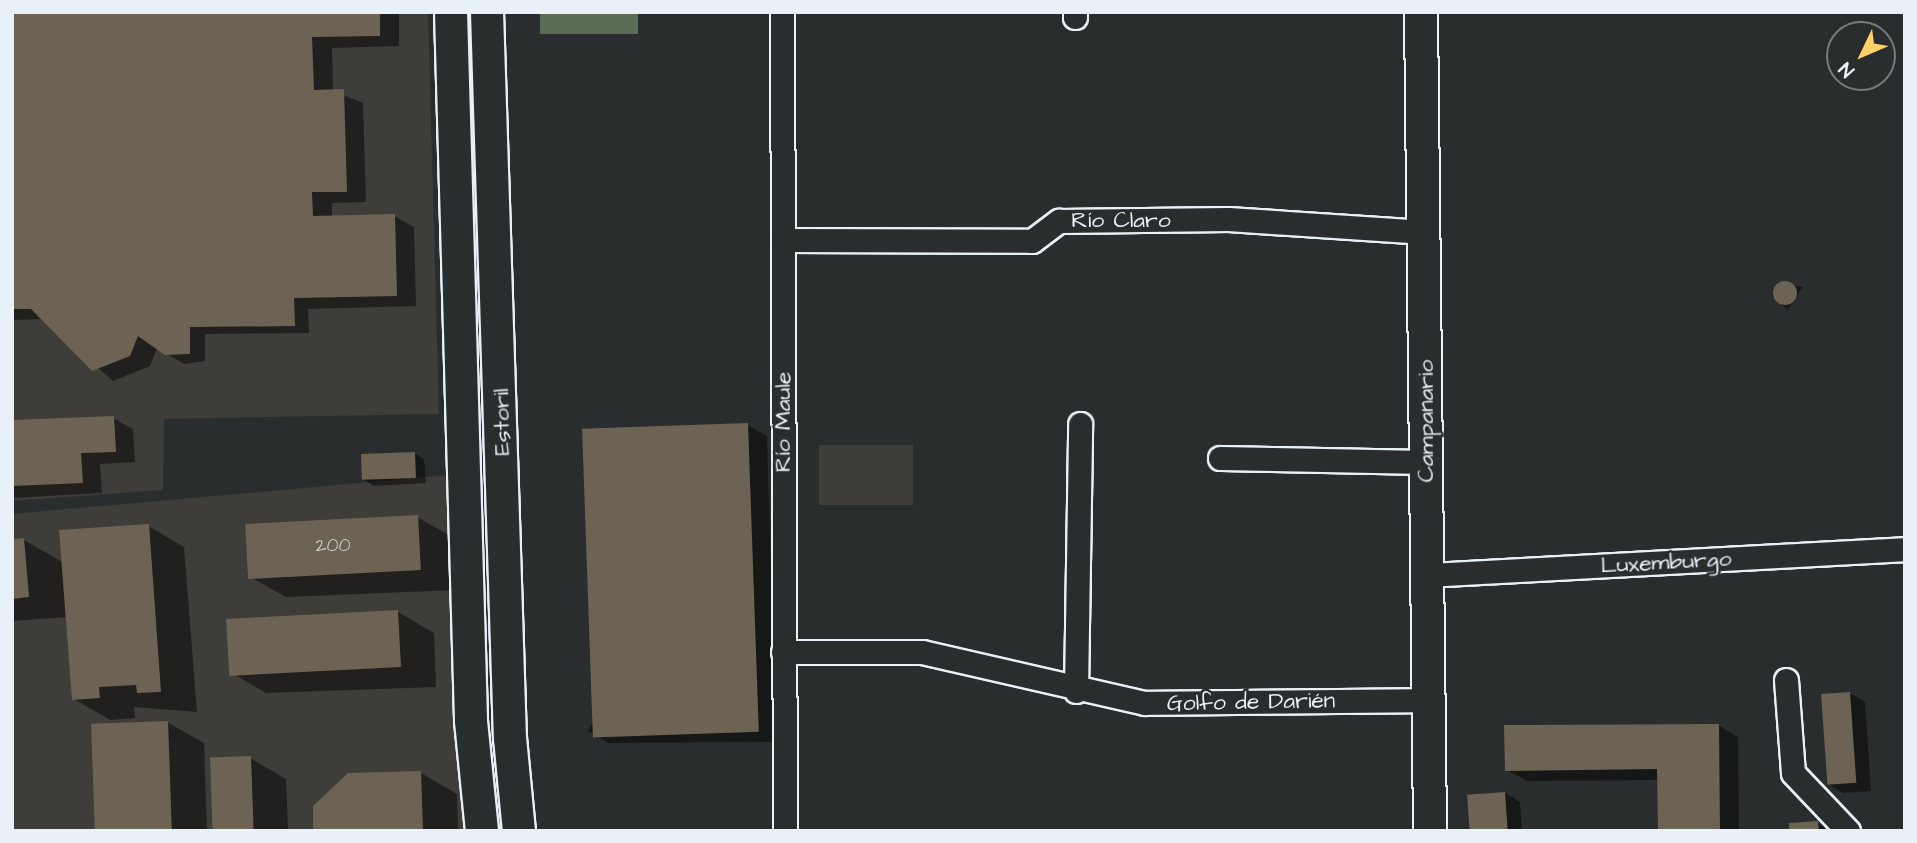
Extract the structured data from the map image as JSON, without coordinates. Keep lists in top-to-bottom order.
{
  "streets": {
    "main road": ["Campanario", "Estoril"],
    "street": [
      "Río Claro",
      "Río Maule",
      "Luxemburgo",
      "Golfo de Darién"
    ]
  },
  "crossings": [
    ["Río Claro", "Campanario"],
    ["Río Claro", "Río Maule"],
    ["Campanario", "Luxemburgo"],
    ["Campanario", "Golfo de Darién"],
    ["Río Maule", "Golfo de Darién"]
  ],
  "house_numbers": ["200"],
  "north": "bottom left"
}
